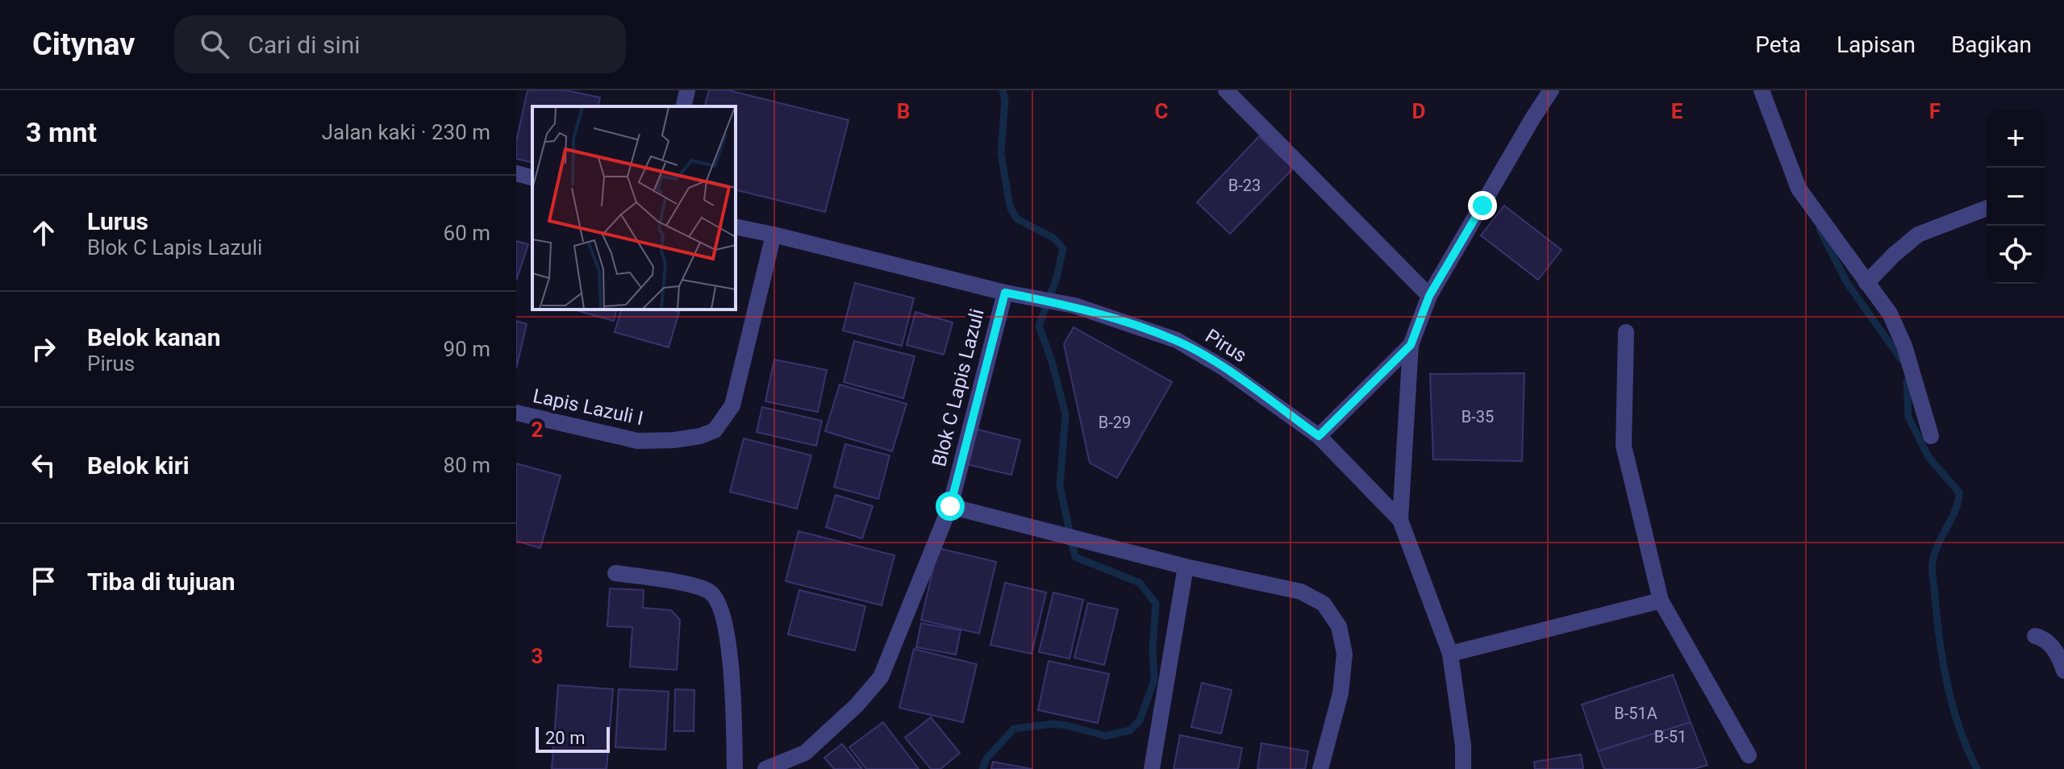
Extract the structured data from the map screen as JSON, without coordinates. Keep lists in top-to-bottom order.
{
  "streets": {
    "street": ["Pirus", "Blok C Lapis Lazuli", "Lapis Lazuli I"]
  },
  "crossings": [
    ["Pirus", "Blok C Lapis Lazuli"],
    ["Pirus", "Lapis Lazuli I"]
  ],
  "house_numbers": [
    "B-23",
    "B-35",
    "B-29",
    "B-51A",
    "B-51"
  ],
  "scale_bar": "20 m",
  "page": {
    "header": "Citynav",
    "search": "Cari di sini",
    "nav": ["Peta", "Lapisan", "Bagikan"],
    "heading": ["3 mnt", "Jalan kaki · 230 m"],
    "map_buttons": ["+", "−"],
    "list": [
      ["Lurus", "Blok C Lapis Lazuli", "60 m"],
      ["Belok kanan", "Pirus", "90 m"],
      ["Belok kiri", "80 m"],
      "Tiba di tujuan"
    ],
    "scale": "20 m"
  },
  "grid": {
    "columns": [
      "B",
      "C",
      "D",
      "E",
      "F"
    ],
    "rows": ["2", "3"]
  }
}
